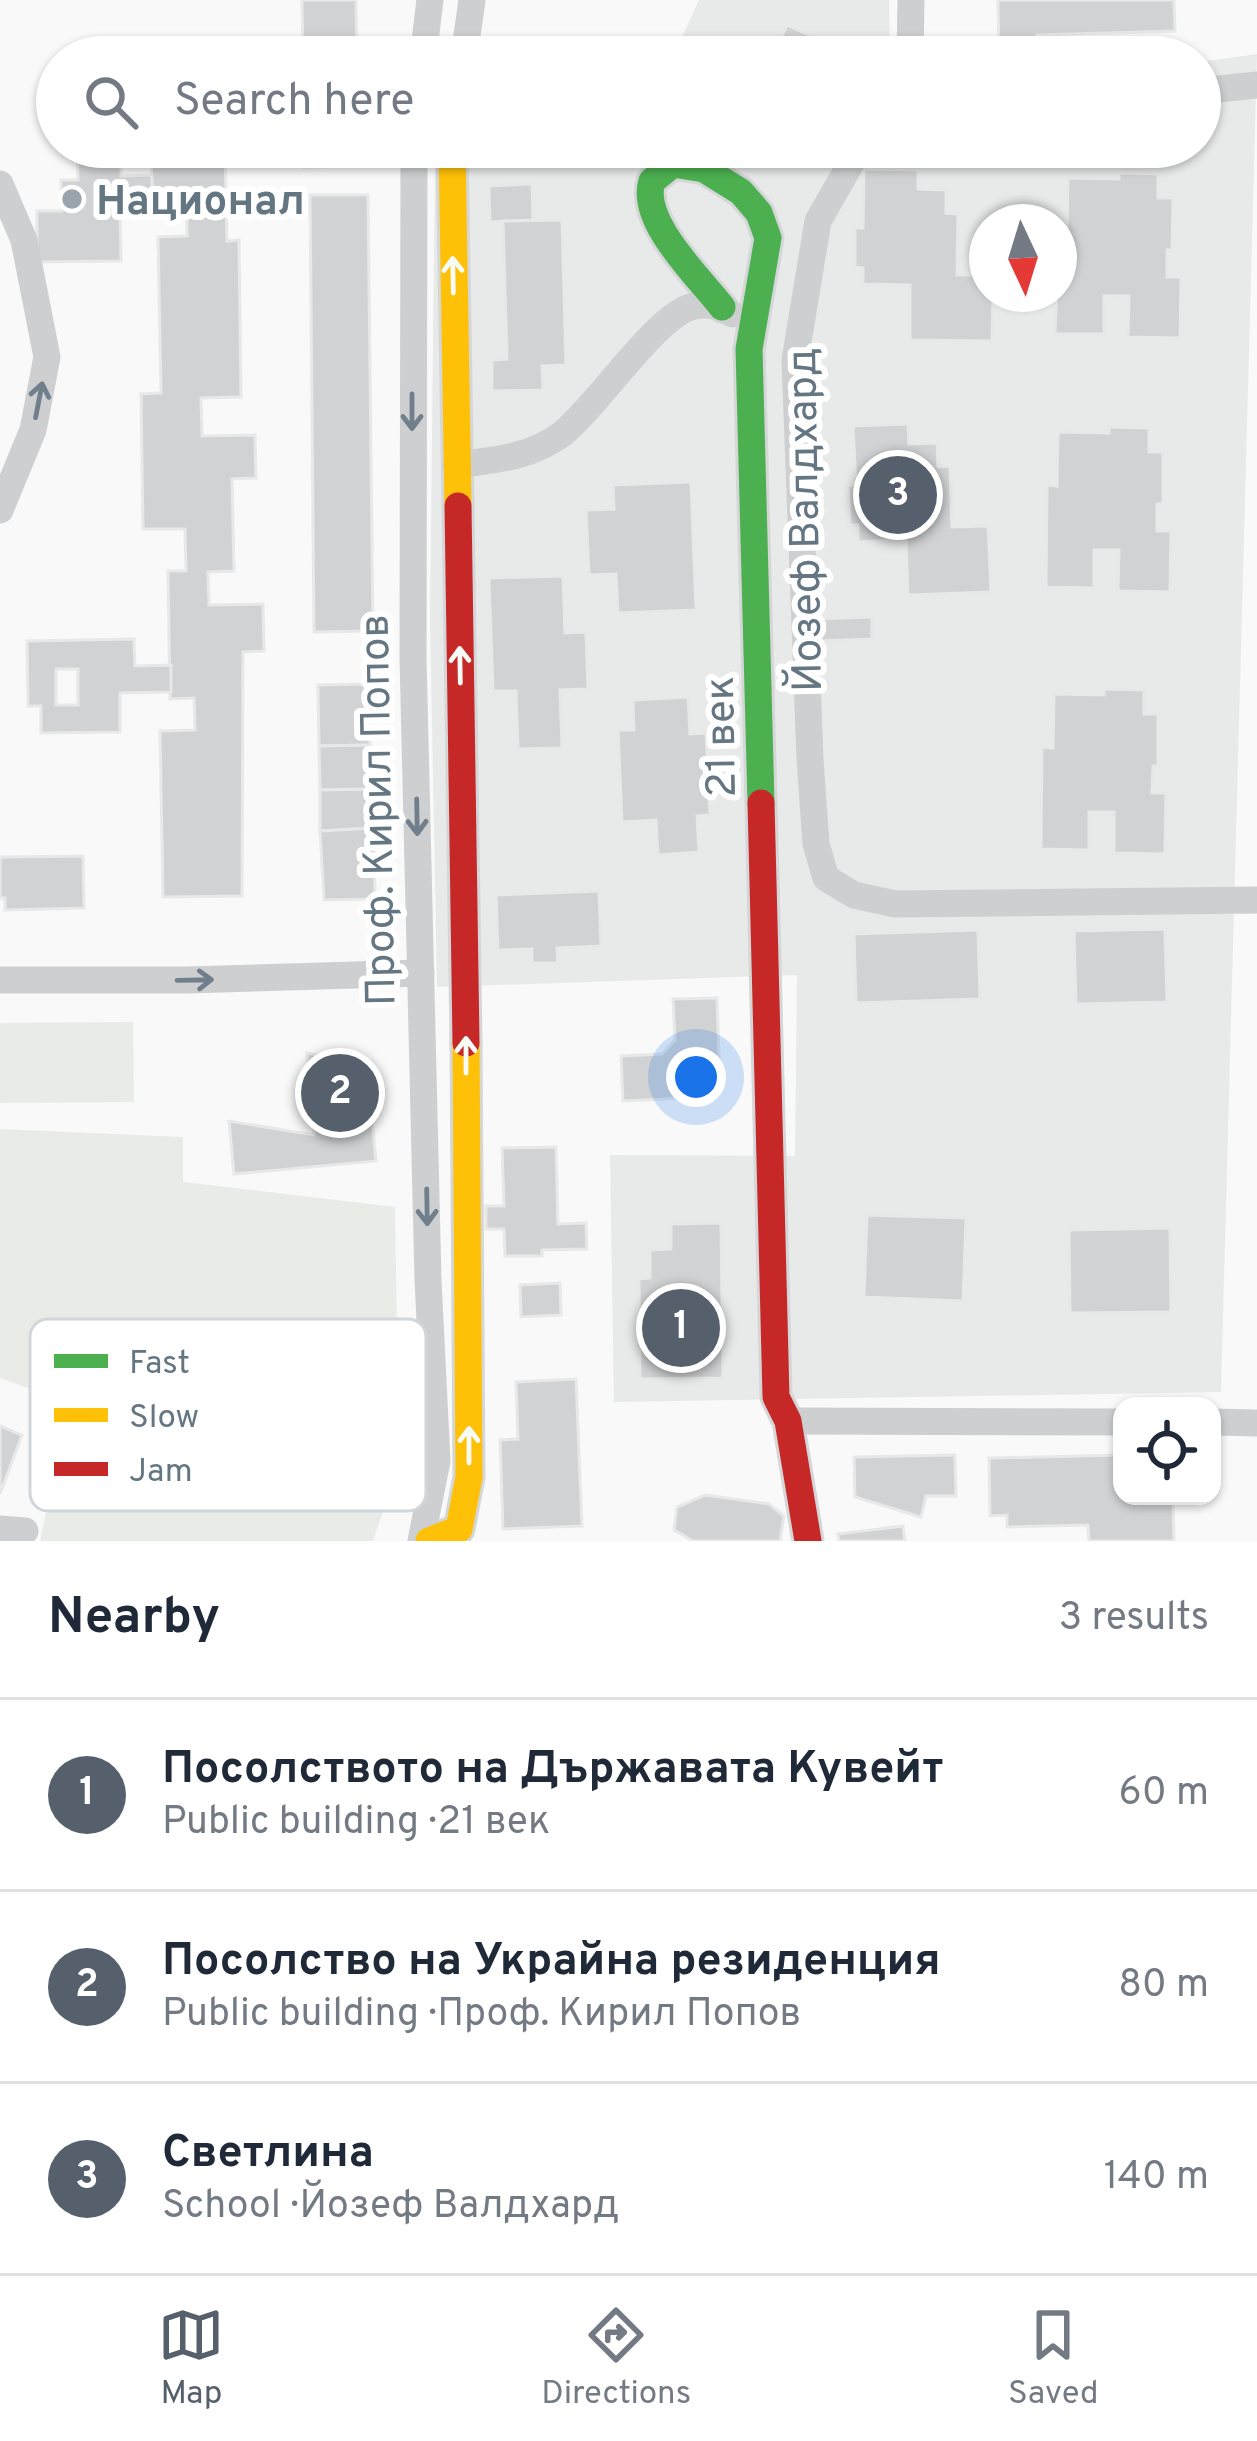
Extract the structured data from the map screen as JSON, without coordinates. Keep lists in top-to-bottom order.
{
  "streets": {
    "street": ["Йозеф Валдхард", "21 век", "Проф. Кирил Попов"]
  },
  "places": ["Национал"],
  "legend": ["Fast", "Slow", "Jam"],
  "north": "bottom",
  "page": {
    "search": "Search here",
    "pins": ["3", "2", "1"],
    "heading": ["Nearby", "3 results"],
    "list": [
      {
        "mark": "1",
        "name": "Посолството на Държавата Кувейт",
        "note": "Public building · 21 век",
        "value": "60 m"
      },
      {
        "mark": "2",
        "name": "Посолство на Украйна резиденция",
        "note": "Public building · Проф. Кирил Попов",
        "value": "80 m"
      },
      {
        "mark": "3",
        "name": "Светлина",
        "note": "School · Йозеф Валдхард",
        "value": "140 m"
      }
    ],
    "nav": ["Map", "Directions", "Saved"]
  }
}
